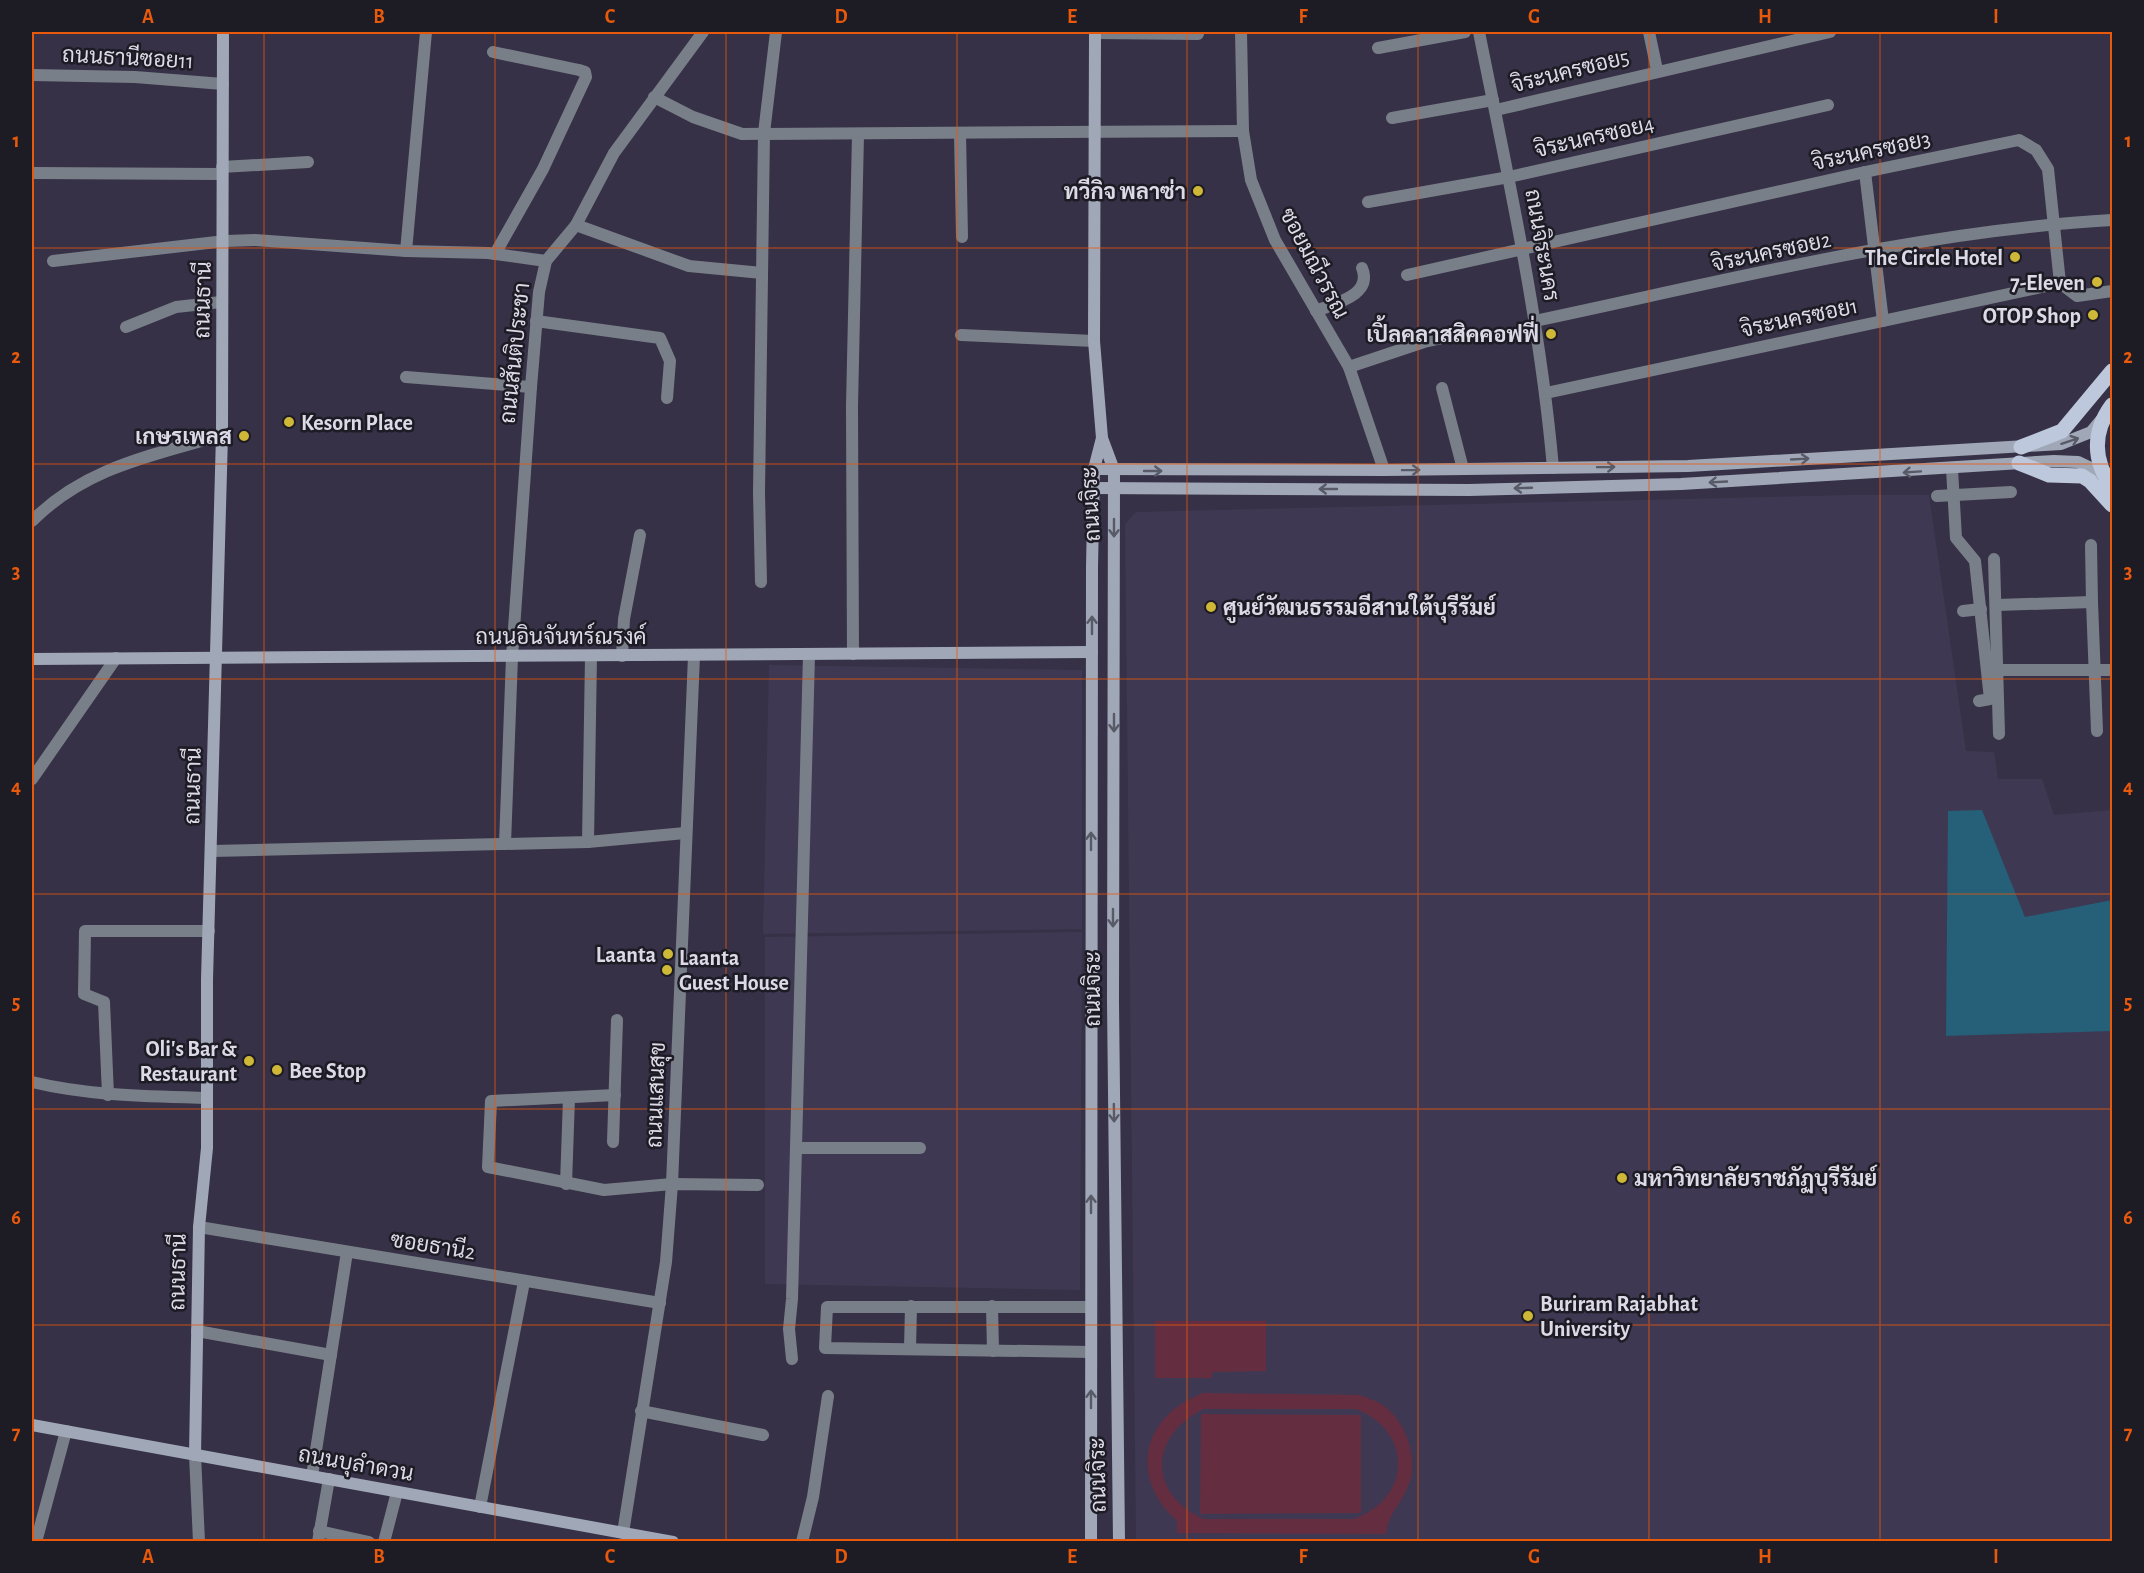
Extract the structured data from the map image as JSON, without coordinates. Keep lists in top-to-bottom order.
{
  "streets": {
    "main road": [
      "ถนนธานี",
      "ถนนจิระ",
      "ถนนอินจันทร์ณรงค์",
      "ถนนบุลำดวน"
    ],
    "street": [
      "ถนนธานีซอย11",
      "จิระนครซอย5",
      "จิระนครซอย4",
      "จิระนครซอย3",
      "ถนนจิระนคร",
      "จิระนครซอย2",
      "ซอยมณีวรรณ",
      "จิระนครซอย1",
      "ถนนสันติประชา",
      "ถนนแสนสุข",
      "ซอยธานี2"
    ]
  },
  "crossings": [
    ["ถนนธานีซอย11", "ถนนธานี"],
    ["จิระนครซอย5", "ถนนจิระนคร"],
    ["จิระนครซอย4", "ถนนจิระนคร"],
    ["จิระนครซอย3", "ถนนจิระนคร"],
    ["จิระนครซอย3", "จิระนครซอย2"],
    ["จิระนครซอย3", "จิระนครซอย1"],
    ["ถนนจิระนคร", "จิระนครซอย2"],
    ["ถนนจิระนคร", "จิระนครซอย1"],
    ["ถนนธานี", "ถนนอินจันทร์ณรงค์"],
    ["ถนนธานี", "ซอยธานี2"],
    ["ถนนธานี", "ถนนบุลำดวน"],
    ["ถนนสันติประชา", "ถนนอินจันทร์ณรงค์"],
    ["ถนนจิระ", "ถนนอินจันทร์ณรงค์"],
    ["ถนนอินจันทร์ณรงค์", "ถนนแสนสุข"],
    ["ถนนแสนสุข", "ซอยธานี2"],
    ["ถนนแสนสุข", "ถนนบุลำดวน"]
  ],
  "places": [
    "ทวีกิจ พลาซ่า",
    "The Circle Hotel",
    "7-Eleven",
    "OTOP Shop",
    "เปิ้ลคลาสสิคคอฟฟี่",
    "Kesorn Place",
    "เกษรเพลส",
    "ศูนย์วัฒนธรรมอีสานใต้บุรีรัมย์",
    "Laanta",
    "Laanta Guest House",
    "Oli's Bar & Restaurant",
    "Bee Stop",
    "มหาวิทยาลัยราชภัฏบุรีรัมย์",
    "Buriram Rajabhat University"
  ],
  "grid": {
    "columns": [
      "A",
      "B",
      "C",
      "D",
      "E",
      "F",
      "G",
      "H",
      "I"
    ],
    "rows": [
      "1",
      "2",
      "3",
      "4",
      "5",
      "6",
      "7"
    ]
  }
}
